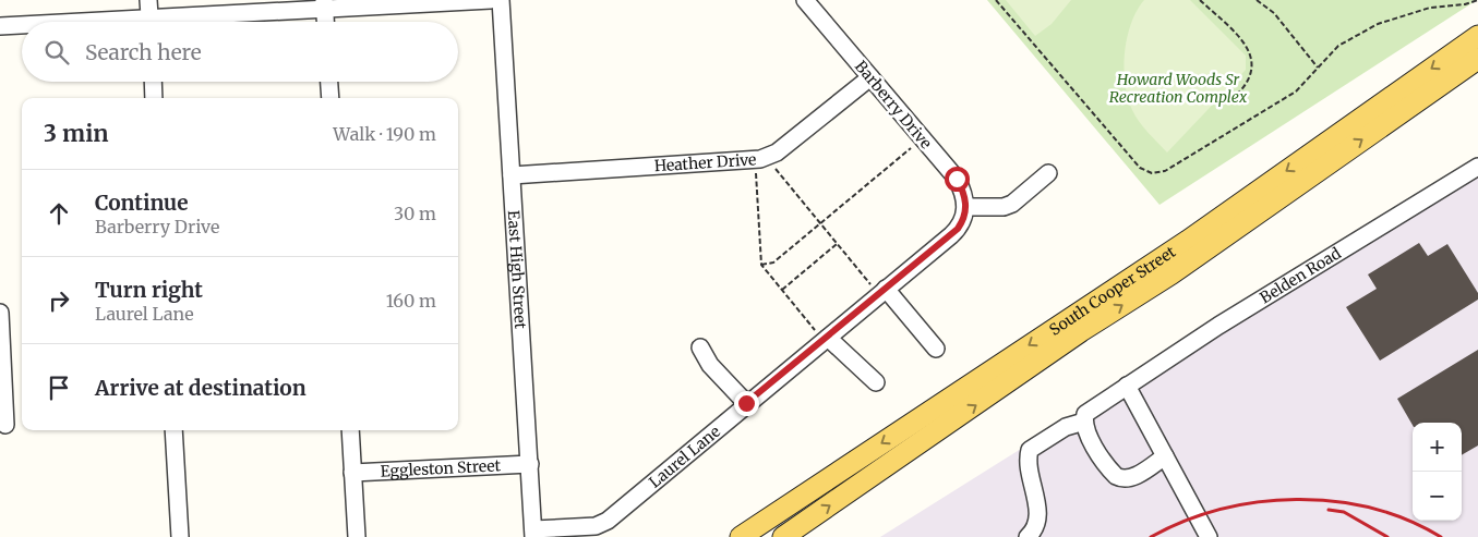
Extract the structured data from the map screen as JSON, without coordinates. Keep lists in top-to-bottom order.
{
  "streets": {
    "main road": ["South Cooper Street"],
    "street": [
      "Barberry Drive",
      "Heather Drive",
      "East High Street",
      "Belden Road",
      "Laurel Lane",
      "Eggleston Street"
    ]
  },
  "crossings": [
    ["Barberry Drive", "Heather Drive"],
    ["Barberry Drive", "Laurel Lane"],
    ["Heather Drive", "East High Street"],
    ["East High Street", "Laurel Lane"],
    ["East High Street", "Eggleston Street"]
  ],
  "parks": ["Howard Woods Sr Recreation Complex"],
  "page": {
    "search": "Search here",
    "heading": ["3 min", "Walk · 190 m"],
    "list": [
      ["Continue", "Barberry Drive", "30 m"],
      ["Turn right", "Laurel Lane", "160 m"],
      "Arrive at destination"
    ],
    "map_buttons": ["+", "−"]
  }
}
